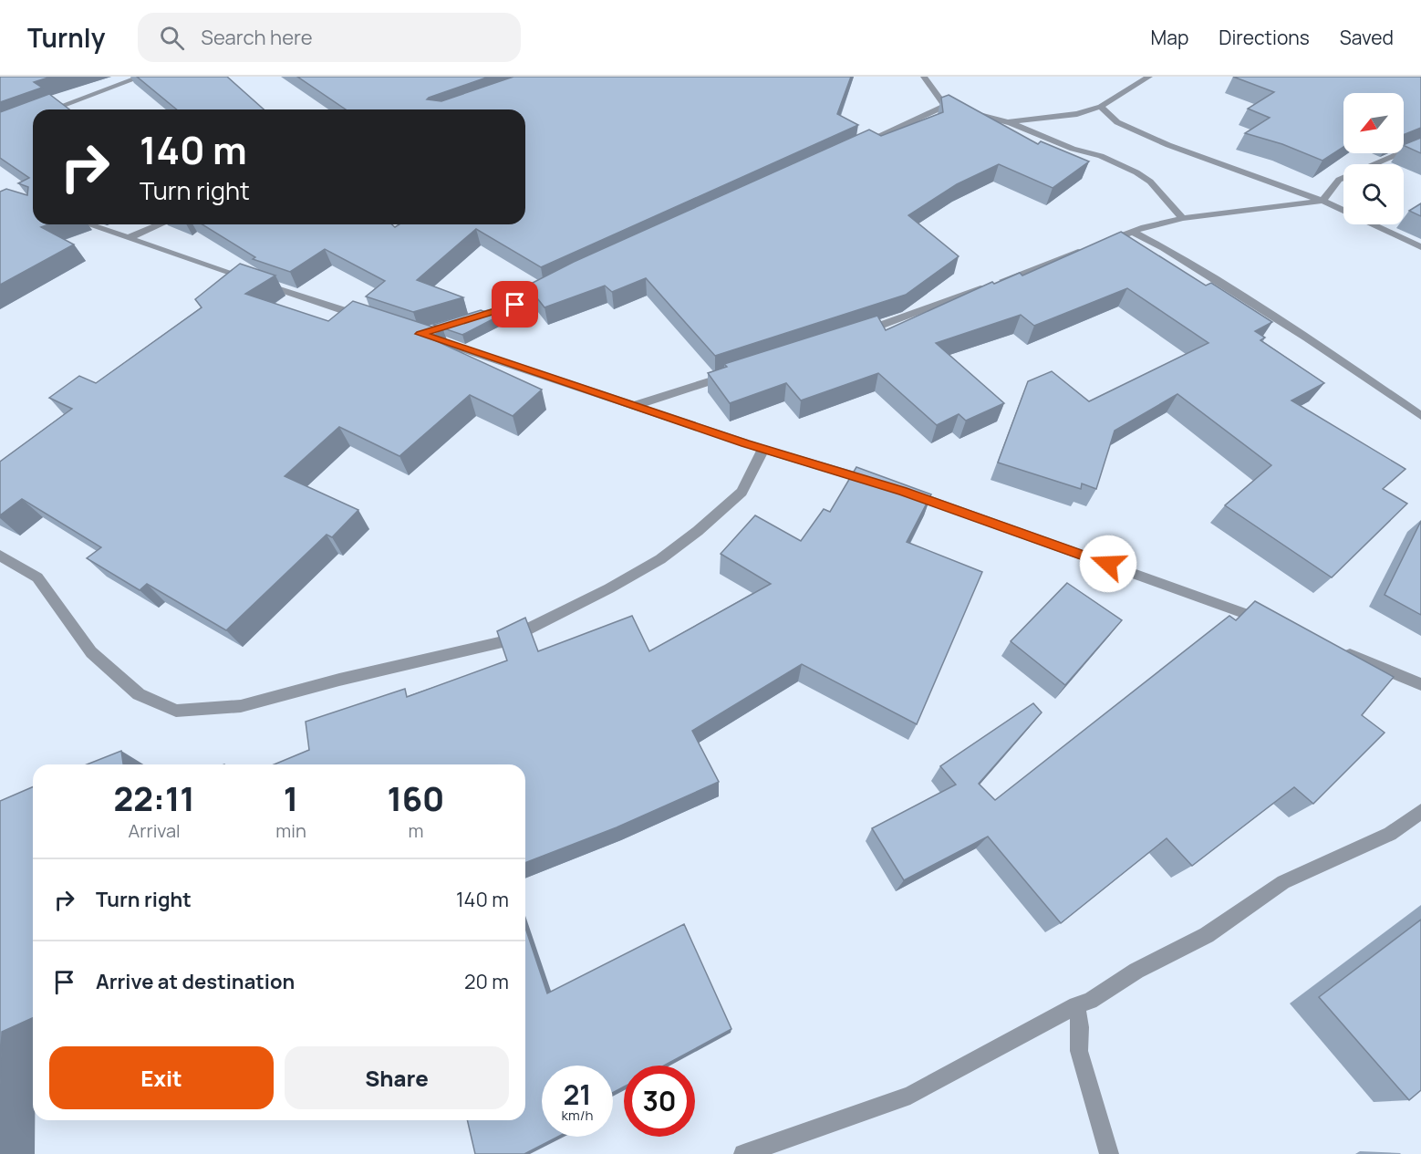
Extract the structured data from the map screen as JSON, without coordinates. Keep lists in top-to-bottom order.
{
  "north": "bottom left",
  "page": {
    "header": "Turnly",
    "search": "Search here",
    "nav": ["Map", "Directions", "Saved"],
    "turn": ["140 m", "Turn right"],
    "eta": [
      "22:11",
      "Arrival",
      "1",
      "min",
      "160",
      "m"
    ],
    "list": [
      {
        "name": "Turn right",
        "value": "140 m"
      },
      {
        "name": "Arrive at destination",
        "value": "20 m"
      }
    ],
    "buttons": ["Exit", "Share"],
    "speed": "21 km/h",
    "limit": "30"
  }
}
